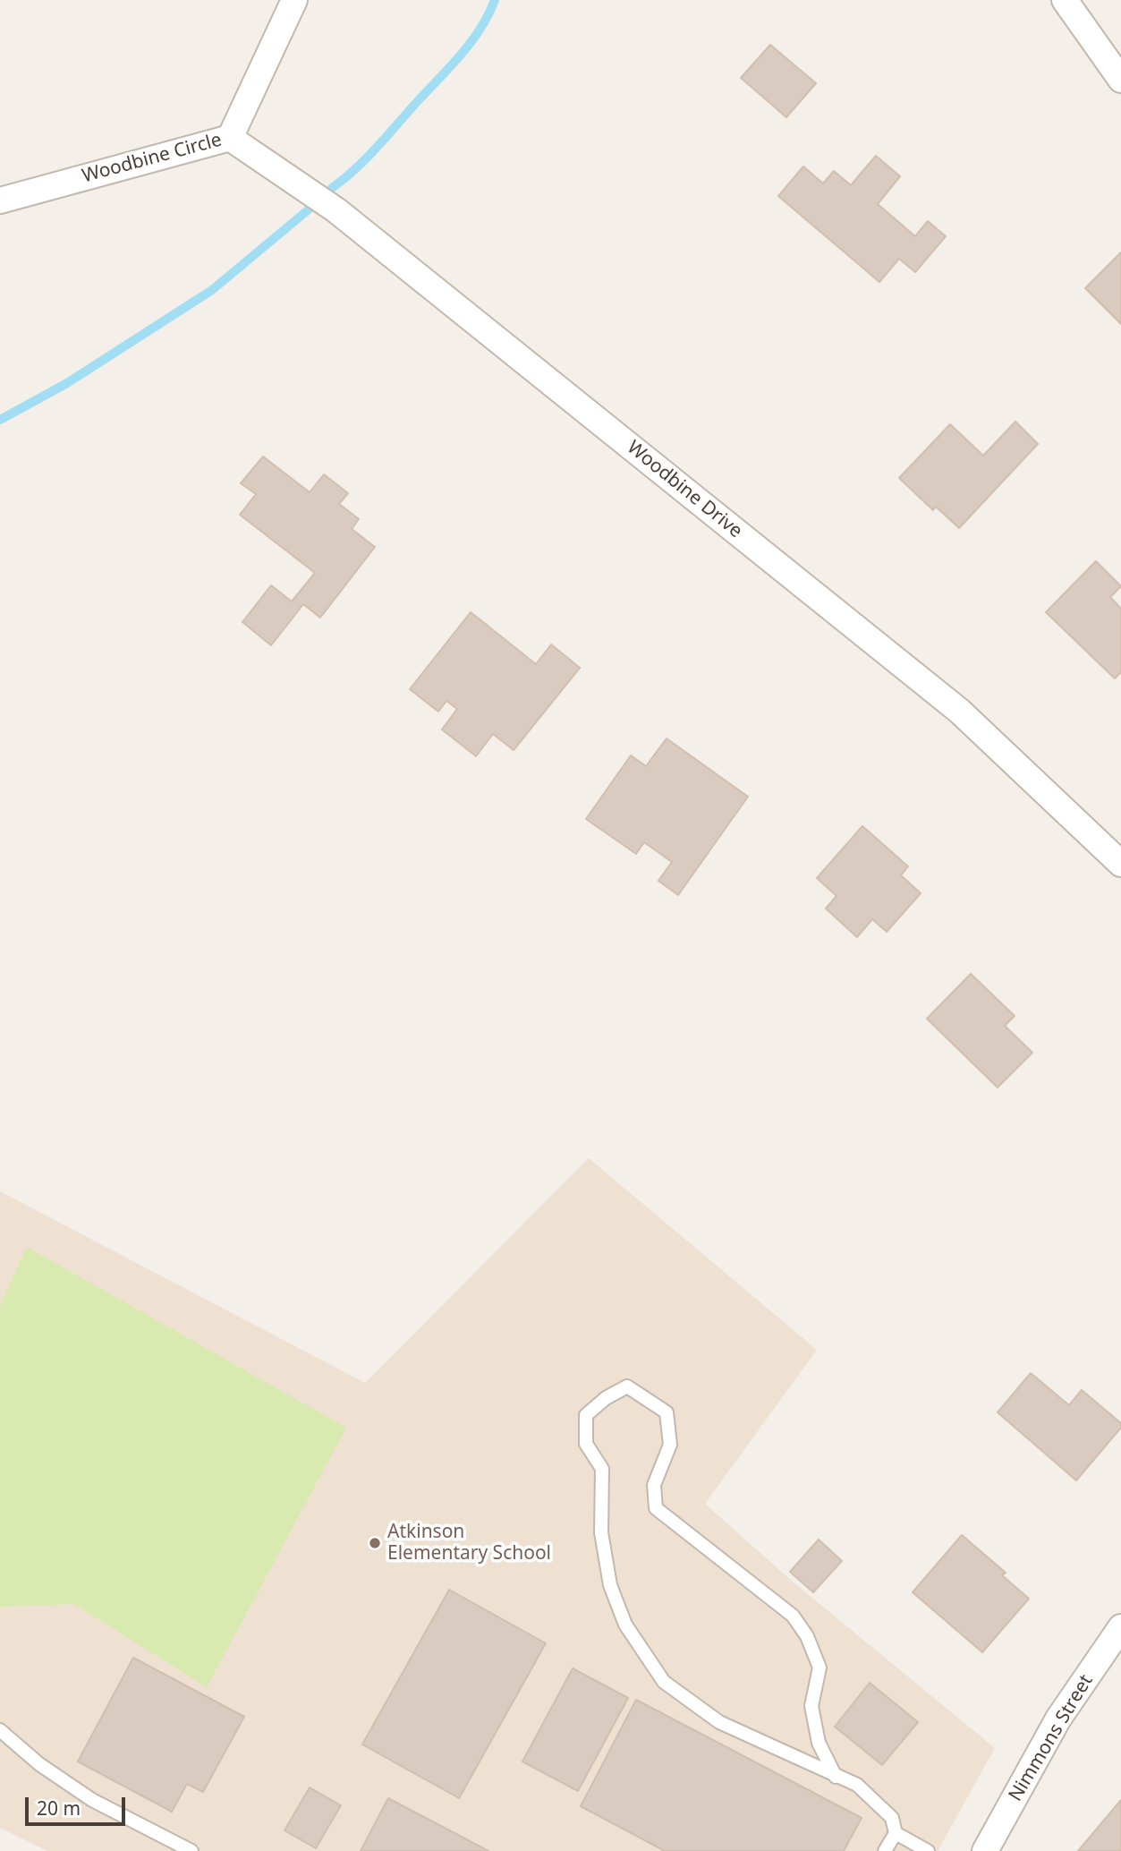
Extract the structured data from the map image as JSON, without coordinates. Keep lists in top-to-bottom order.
{
  "streets": {
    "street": ["Woodbine Circle", "Woodbine Drive", "Nimmons Street"]
  },
  "crossings": [
    ["Woodbine Circle", "Woodbine Drive"]
  ],
  "places": ["Atkinson Elementary School"],
  "scale_bar": "20 m"
}
